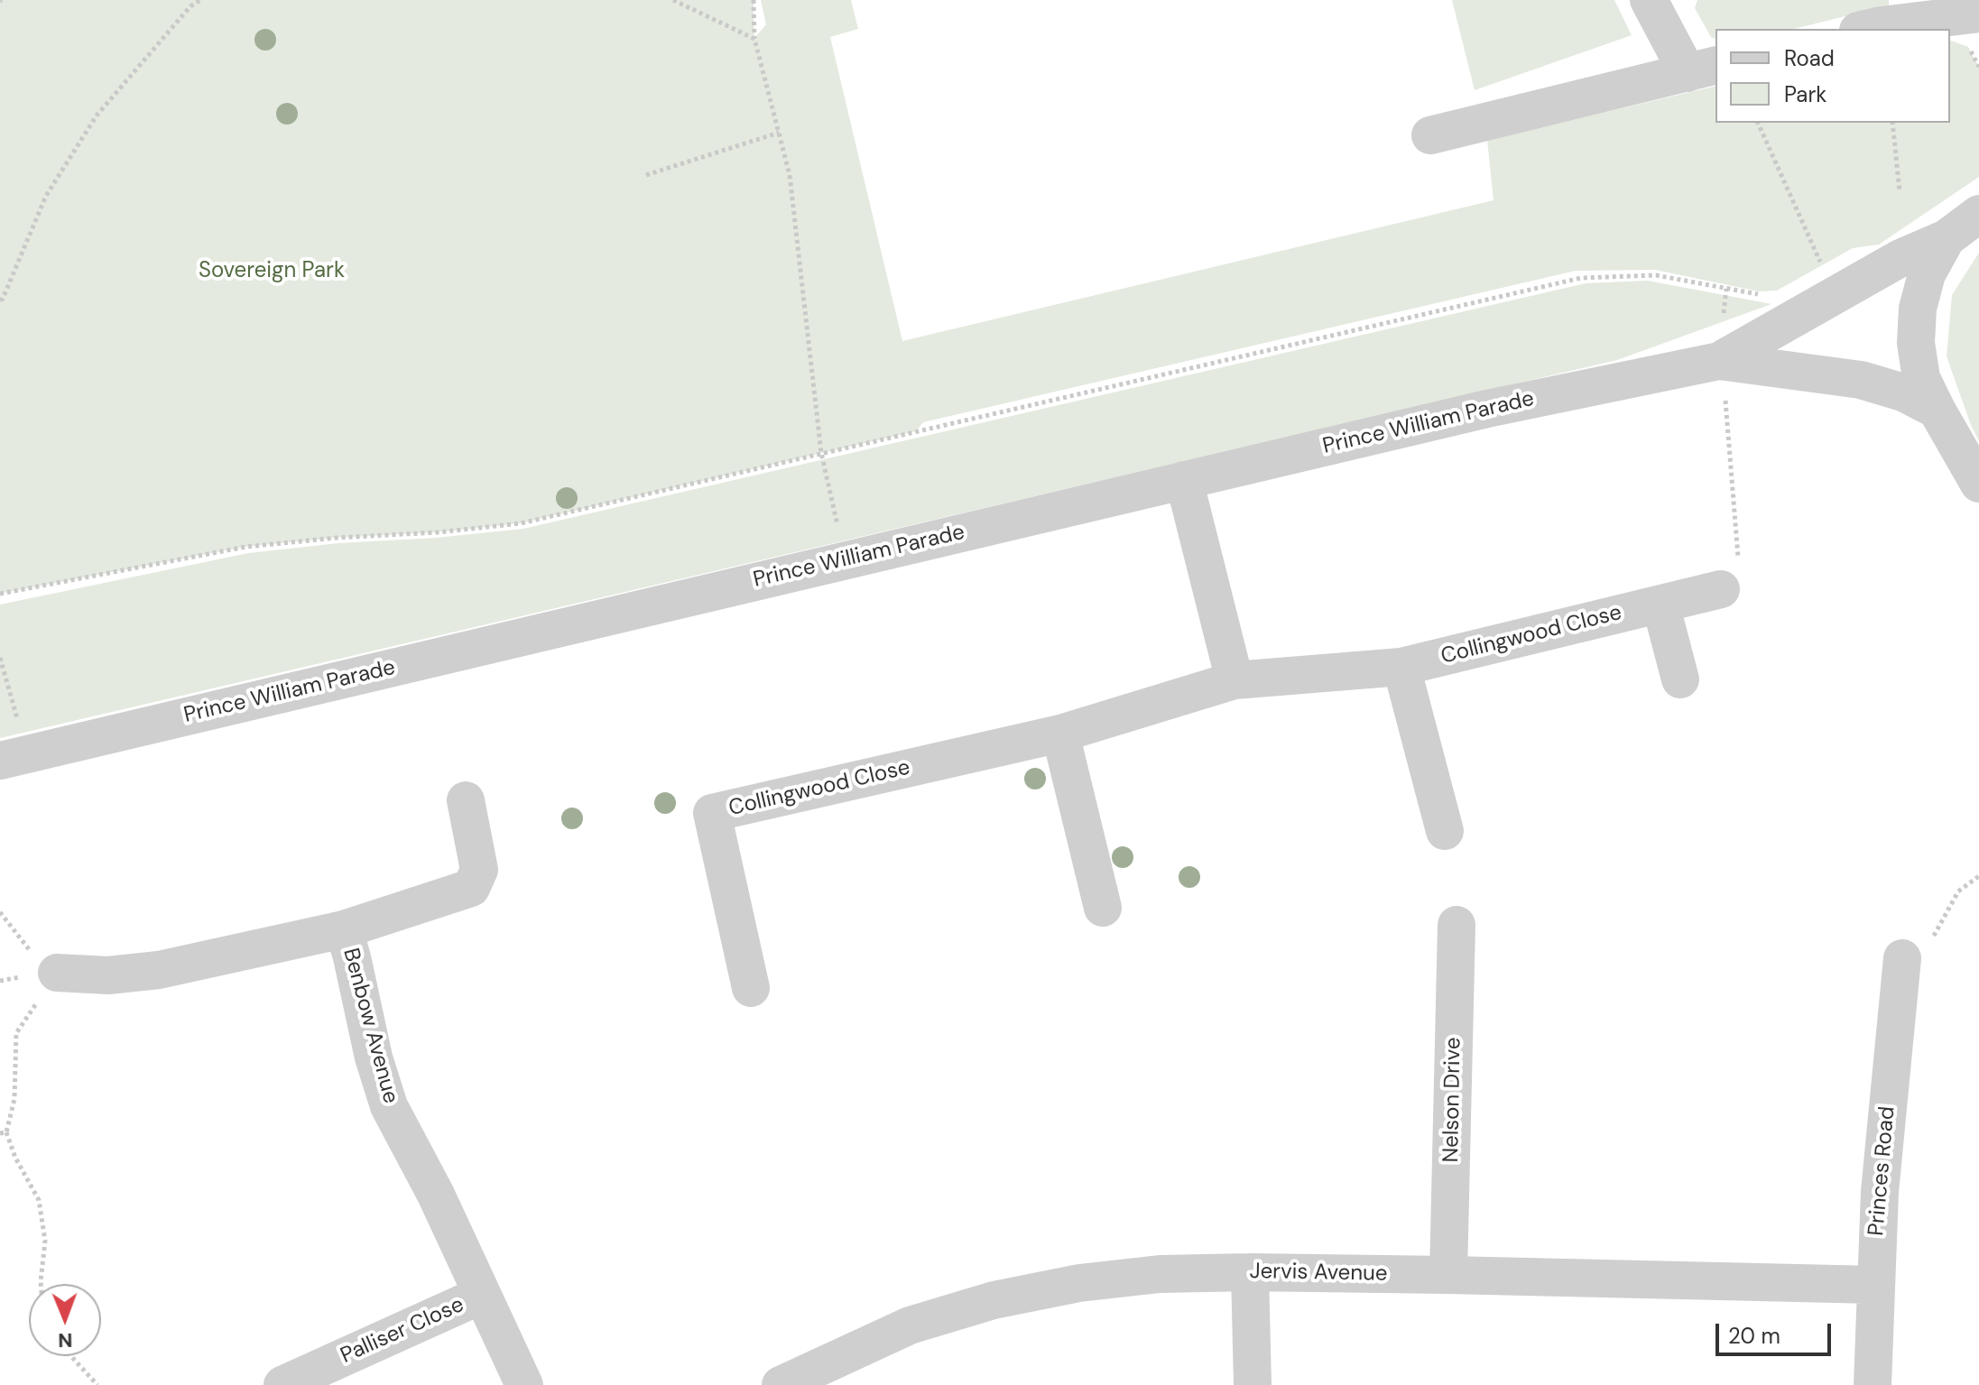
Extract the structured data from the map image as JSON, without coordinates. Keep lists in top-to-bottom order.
{
  "streets": {
    "street": [
      "Prince William Parade",
      "Collingwood Close",
      "Benbow Avenue",
      "Nelson Drive",
      "Princes Road",
      "Jervis Avenue",
      "Palliser Close"
    ]
  },
  "crossings": [
    ["Benbow Avenue", "Palliser Close"],
    ["Nelson Drive", "Jervis Avenue"],
    ["Princes Road", "Jervis Avenue"]
  ],
  "parks": ["Sovereign Park"],
  "legend": ["Road", "Park"],
  "scale_bar": "20 m",
  "north": "bottom"
}
